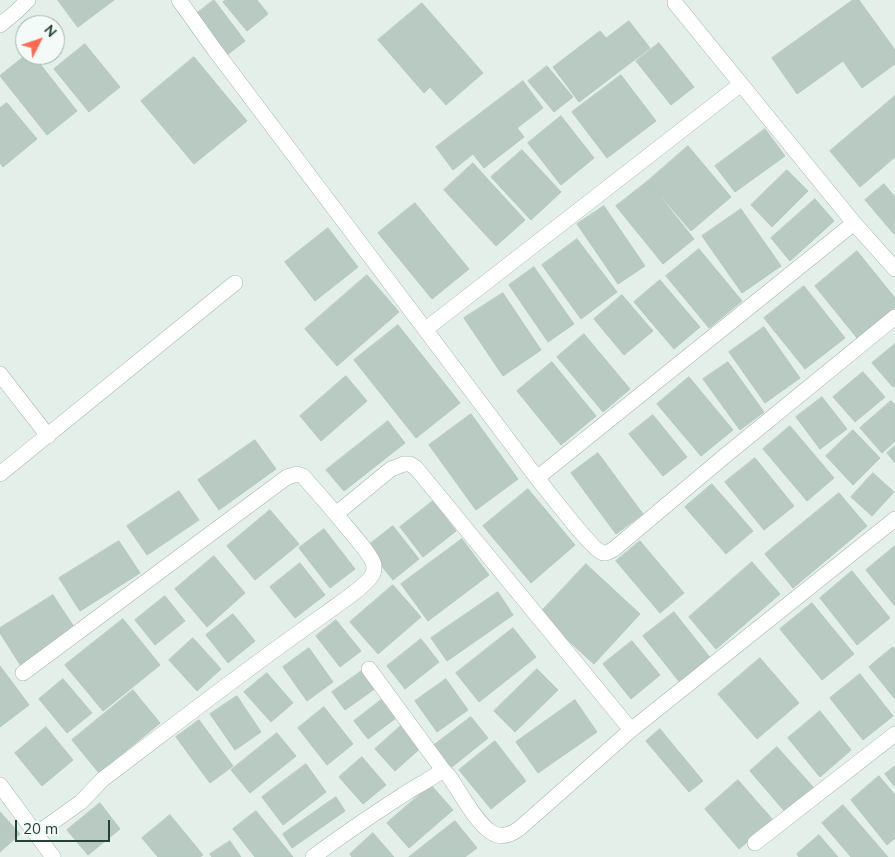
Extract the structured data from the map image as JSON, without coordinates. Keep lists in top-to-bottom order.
{
  "scale_bar": "20 m",
  "north": "top right"
}
